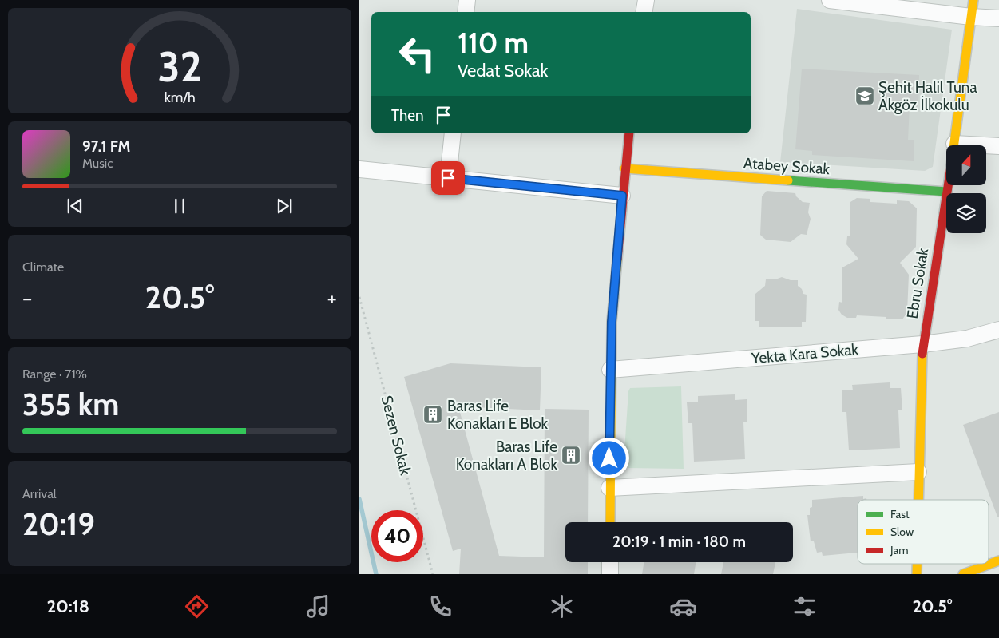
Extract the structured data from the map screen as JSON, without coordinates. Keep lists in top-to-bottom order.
{
  "streets": {
    "street": ["Atabey Sokak", "Ebru Sokak", "Yekta Kara Sokak"],
    "path": ["Sezen Sokak"]
  },
  "crossings": [
    ["Atabey Sokak", "Ebru Sokak"],
    ["Ebru Sokak", "Yekta Kara Sokak"]
  ],
  "places": {
    "school or university": ["Şehit Halil Tuna Akgöz İlkokulu"],
    "building": ["Baras Life Konakları E Blok", "Baras Life Konakları A Blok"]
  },
  "legend": ["Fast", "Slow", "Jam"],
  "north": "top",
  "page": {
    "turn": ["110 m", "Vedat Sokak"],
    "then": "Then",
    "song": ["97.1 FM", "Music"],
    "tile": [
      "Climate",
      ["Range · 71%", "355 km"],
      ["Arrival", "20:19"]
    ],
    "heat": ["−", "20.5°", "+"],
    "limit": "40",
    "trip": "20:19 · 1 min · 180 m",
    "tabs": ["20:18", "20.5°"],
    "gauge": ["32", "km/h"]
  }
}
